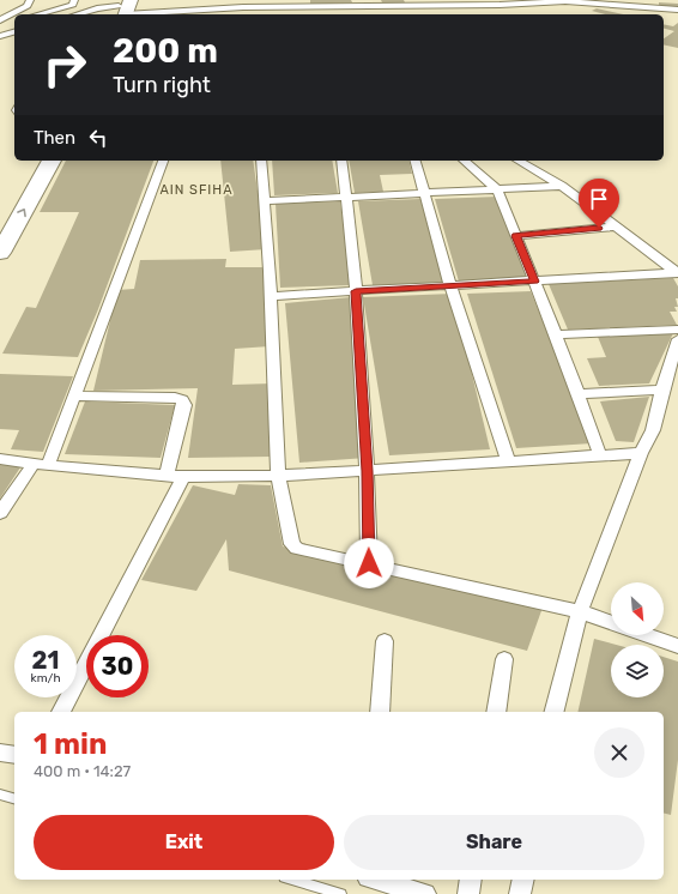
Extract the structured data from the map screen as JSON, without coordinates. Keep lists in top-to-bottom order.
{
  "districts": ["AIN SFIHA"],
  "north": "bottom right",
  "page": {
    "turn": ["200 m", "Turn right"],
    "then": "Then",
    "speed": "21 km/h",
    "limit": "30",
    "heading": ["1 min", "400 m · 14:27"],
    "buttons": ["Exit", "Share"]
  }
}
